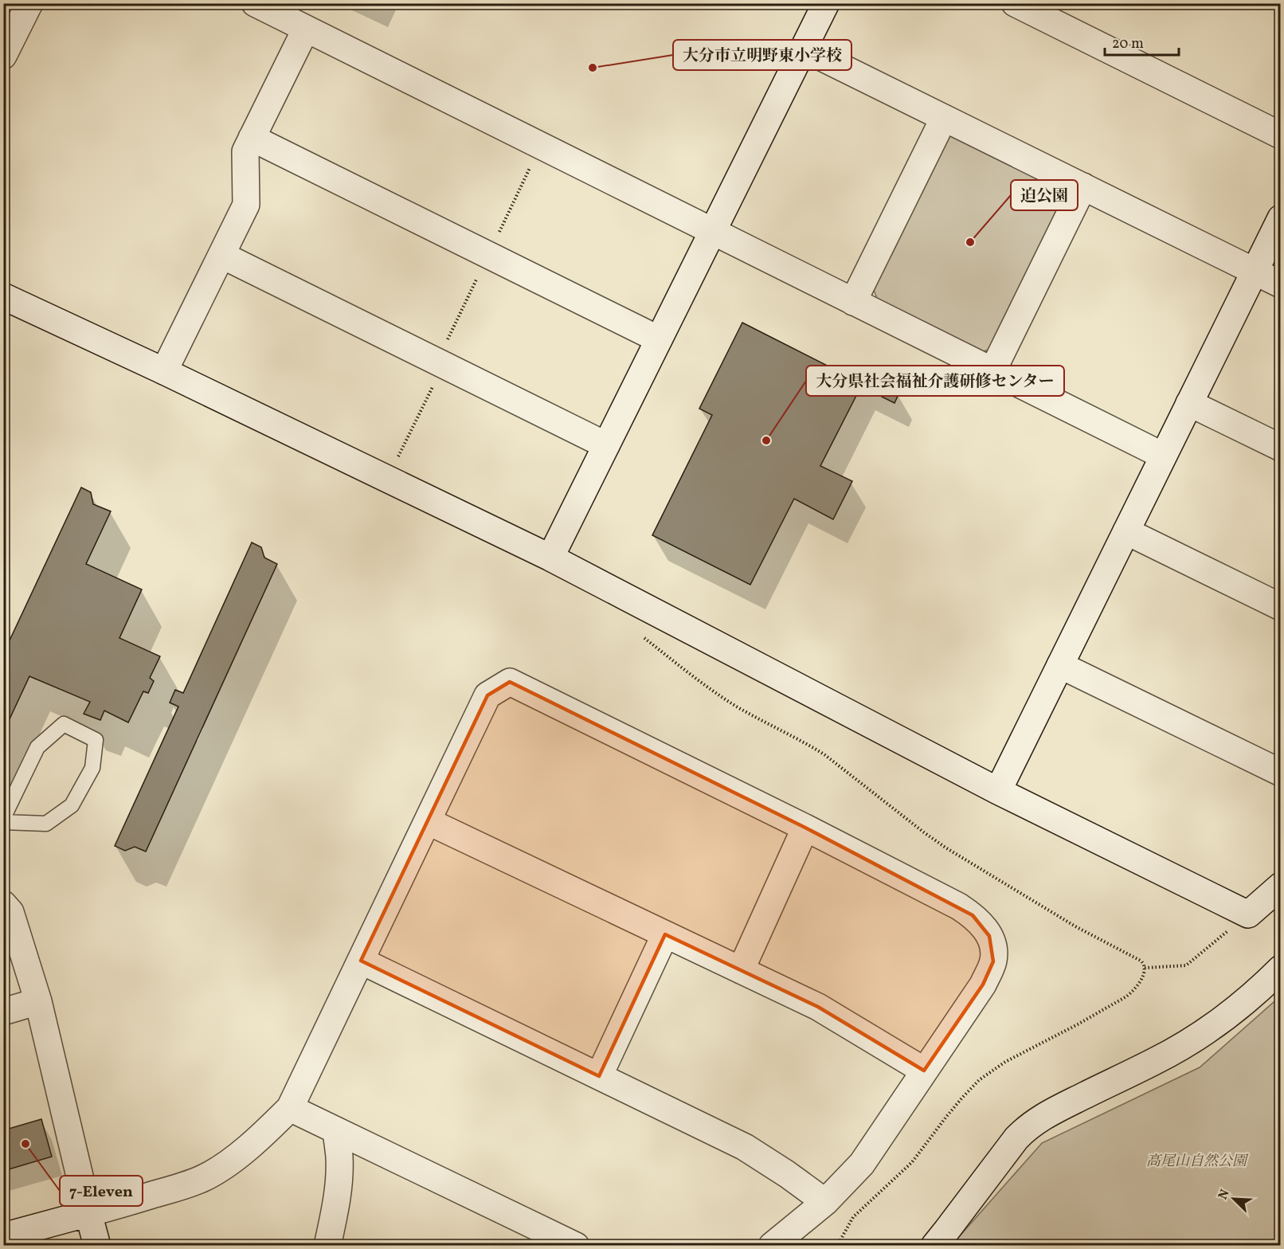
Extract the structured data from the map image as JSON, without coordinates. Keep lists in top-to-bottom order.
{
  "parks": ["高尾山自然公園"],
  "places": [
    "大分市立明野東小学校",
    "迫公園",
    "大分県社会福祉介護研修センター",
    "7-Eleven"
  ],
  "scale_bar": "20 m",
  "north": "top left"
}
